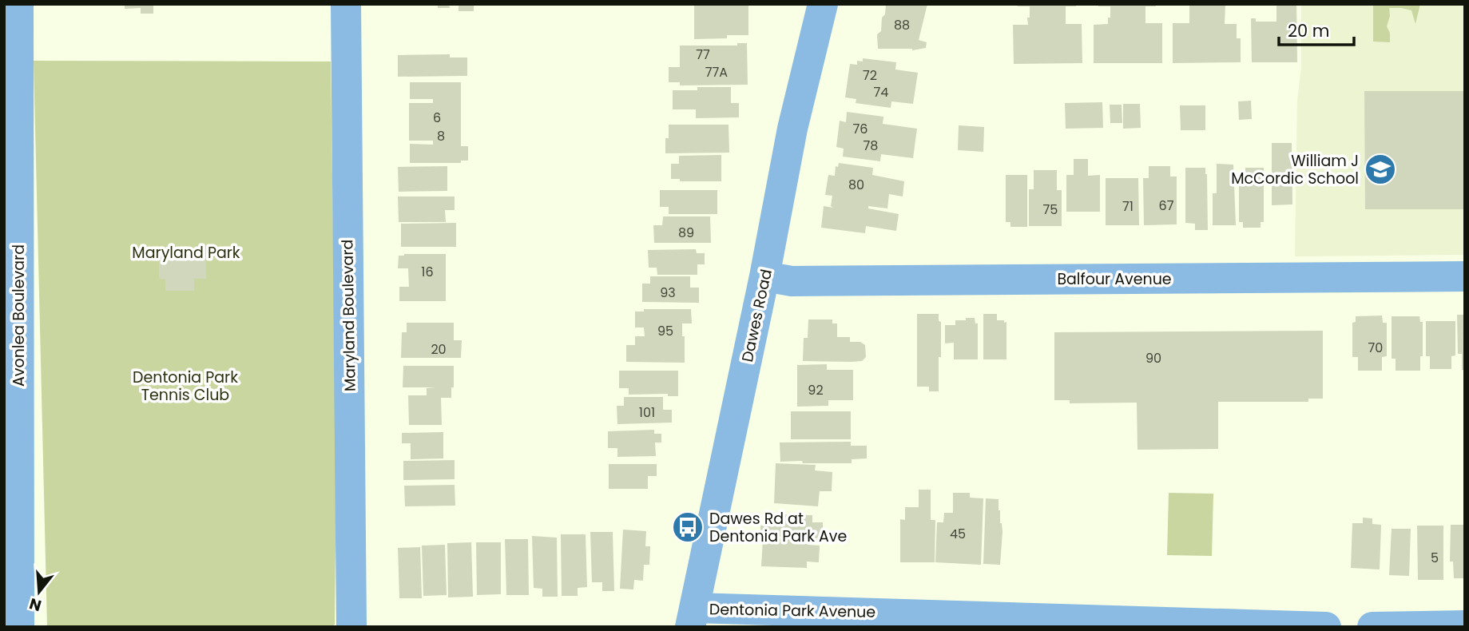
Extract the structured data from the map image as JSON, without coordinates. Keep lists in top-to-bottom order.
{
  "streets": {
    "street": [
      "Balfour Avenue",
      "Avonlea Boulevard",
      "Maryland Boulevard",
      "Dawes Road",
      "Dentonia Park Avenue"
    ]
  },
  "crossings": [
    ["Balfour Avenue", "Dawes Road"],
    ["Dawes Road", "Dentonia Park Avenue"]
  ],
  "parks": ["Maryland Park", "Dentonia Park Tennis Club"],
  "places": {
    "school or university": ["William J McCordic School"],
    "bus stop": ["Dawes Rd at Dentonia Park Ave"]
  },
  "house_numbers": [
    "88",
    "77",
    "77A",
    "72",
    "74",
    "6",
    "76",
    "8",
    "78",
    "80",
    "67",
    "71",
    "75",
    "89",
    "16",
    "93",
    "95",
    "70",
    "20",
    "90",
    "92",
    "101",
    "45",
    "5"
  ],
  "scale_bar": "20 m",
  "north": "bottom"
}
